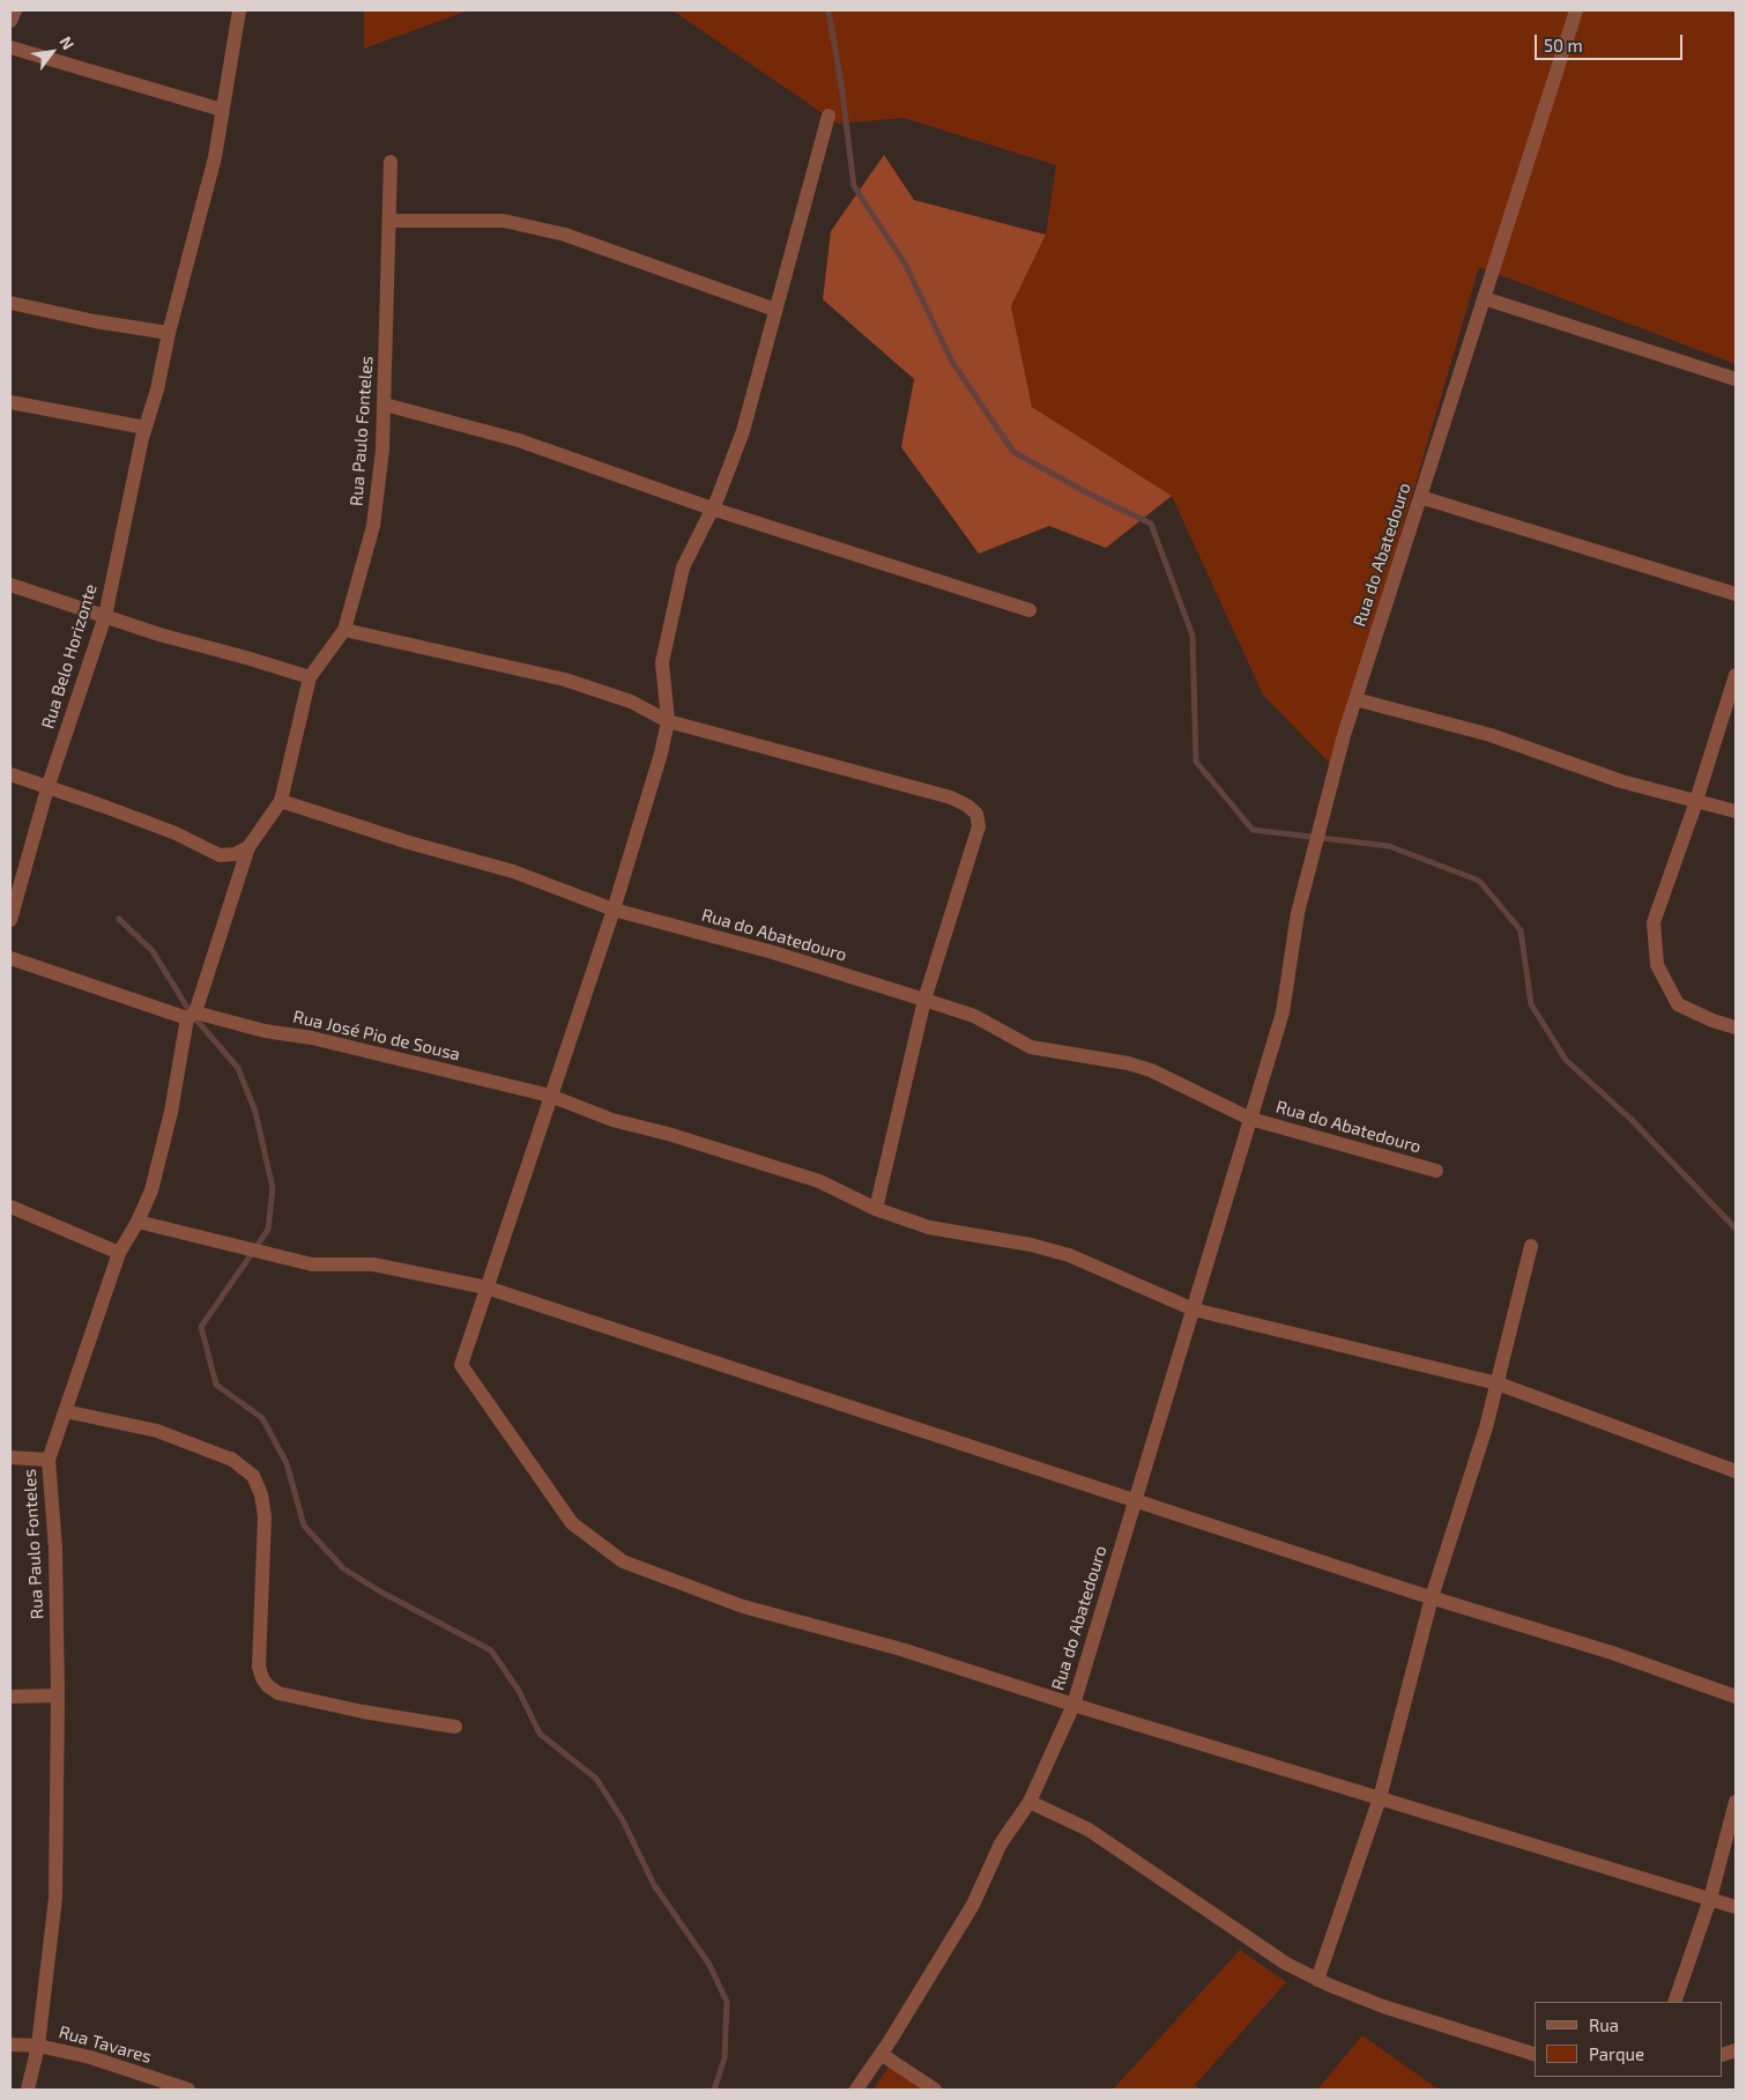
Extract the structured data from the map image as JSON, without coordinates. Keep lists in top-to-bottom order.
{
  "streets": {
    "street": [
      "Rua Paulo Fonteles",
      "Rua do Abatedouro",
      "Rua Belo Horizonte",
      "Rua José Pio de Sousa",
      "Rua Tavares"
    ]
  },
  "crossings": [
    ["Rua Paulo Fonteles", "Rua do Abatedouro"],
    ["Rua Paulo Fonteles", "Rua José Pio de Sousa"],
    ["Rua Paulo Fonteles", "Rua Tavares"],
    ["Rua do Abatedouro", "Rua José Pio de Sousa"]
  ],
  "legend": ["Rua", "Parque"],
  "scale_bar": "50 m",
  "north": "top right"
}
